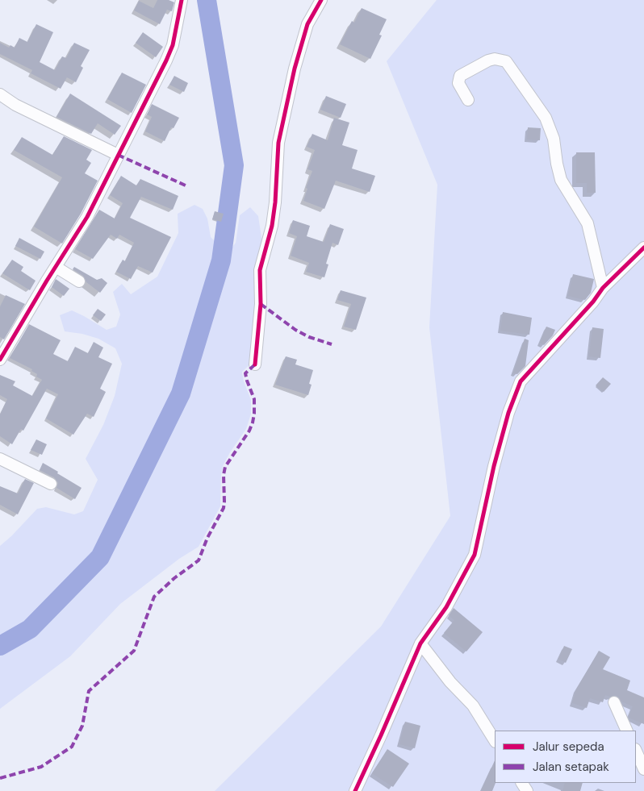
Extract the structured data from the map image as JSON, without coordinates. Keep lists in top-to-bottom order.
{
  "legend": ["Jalur sepeda", "Jalan setapak"]
}
